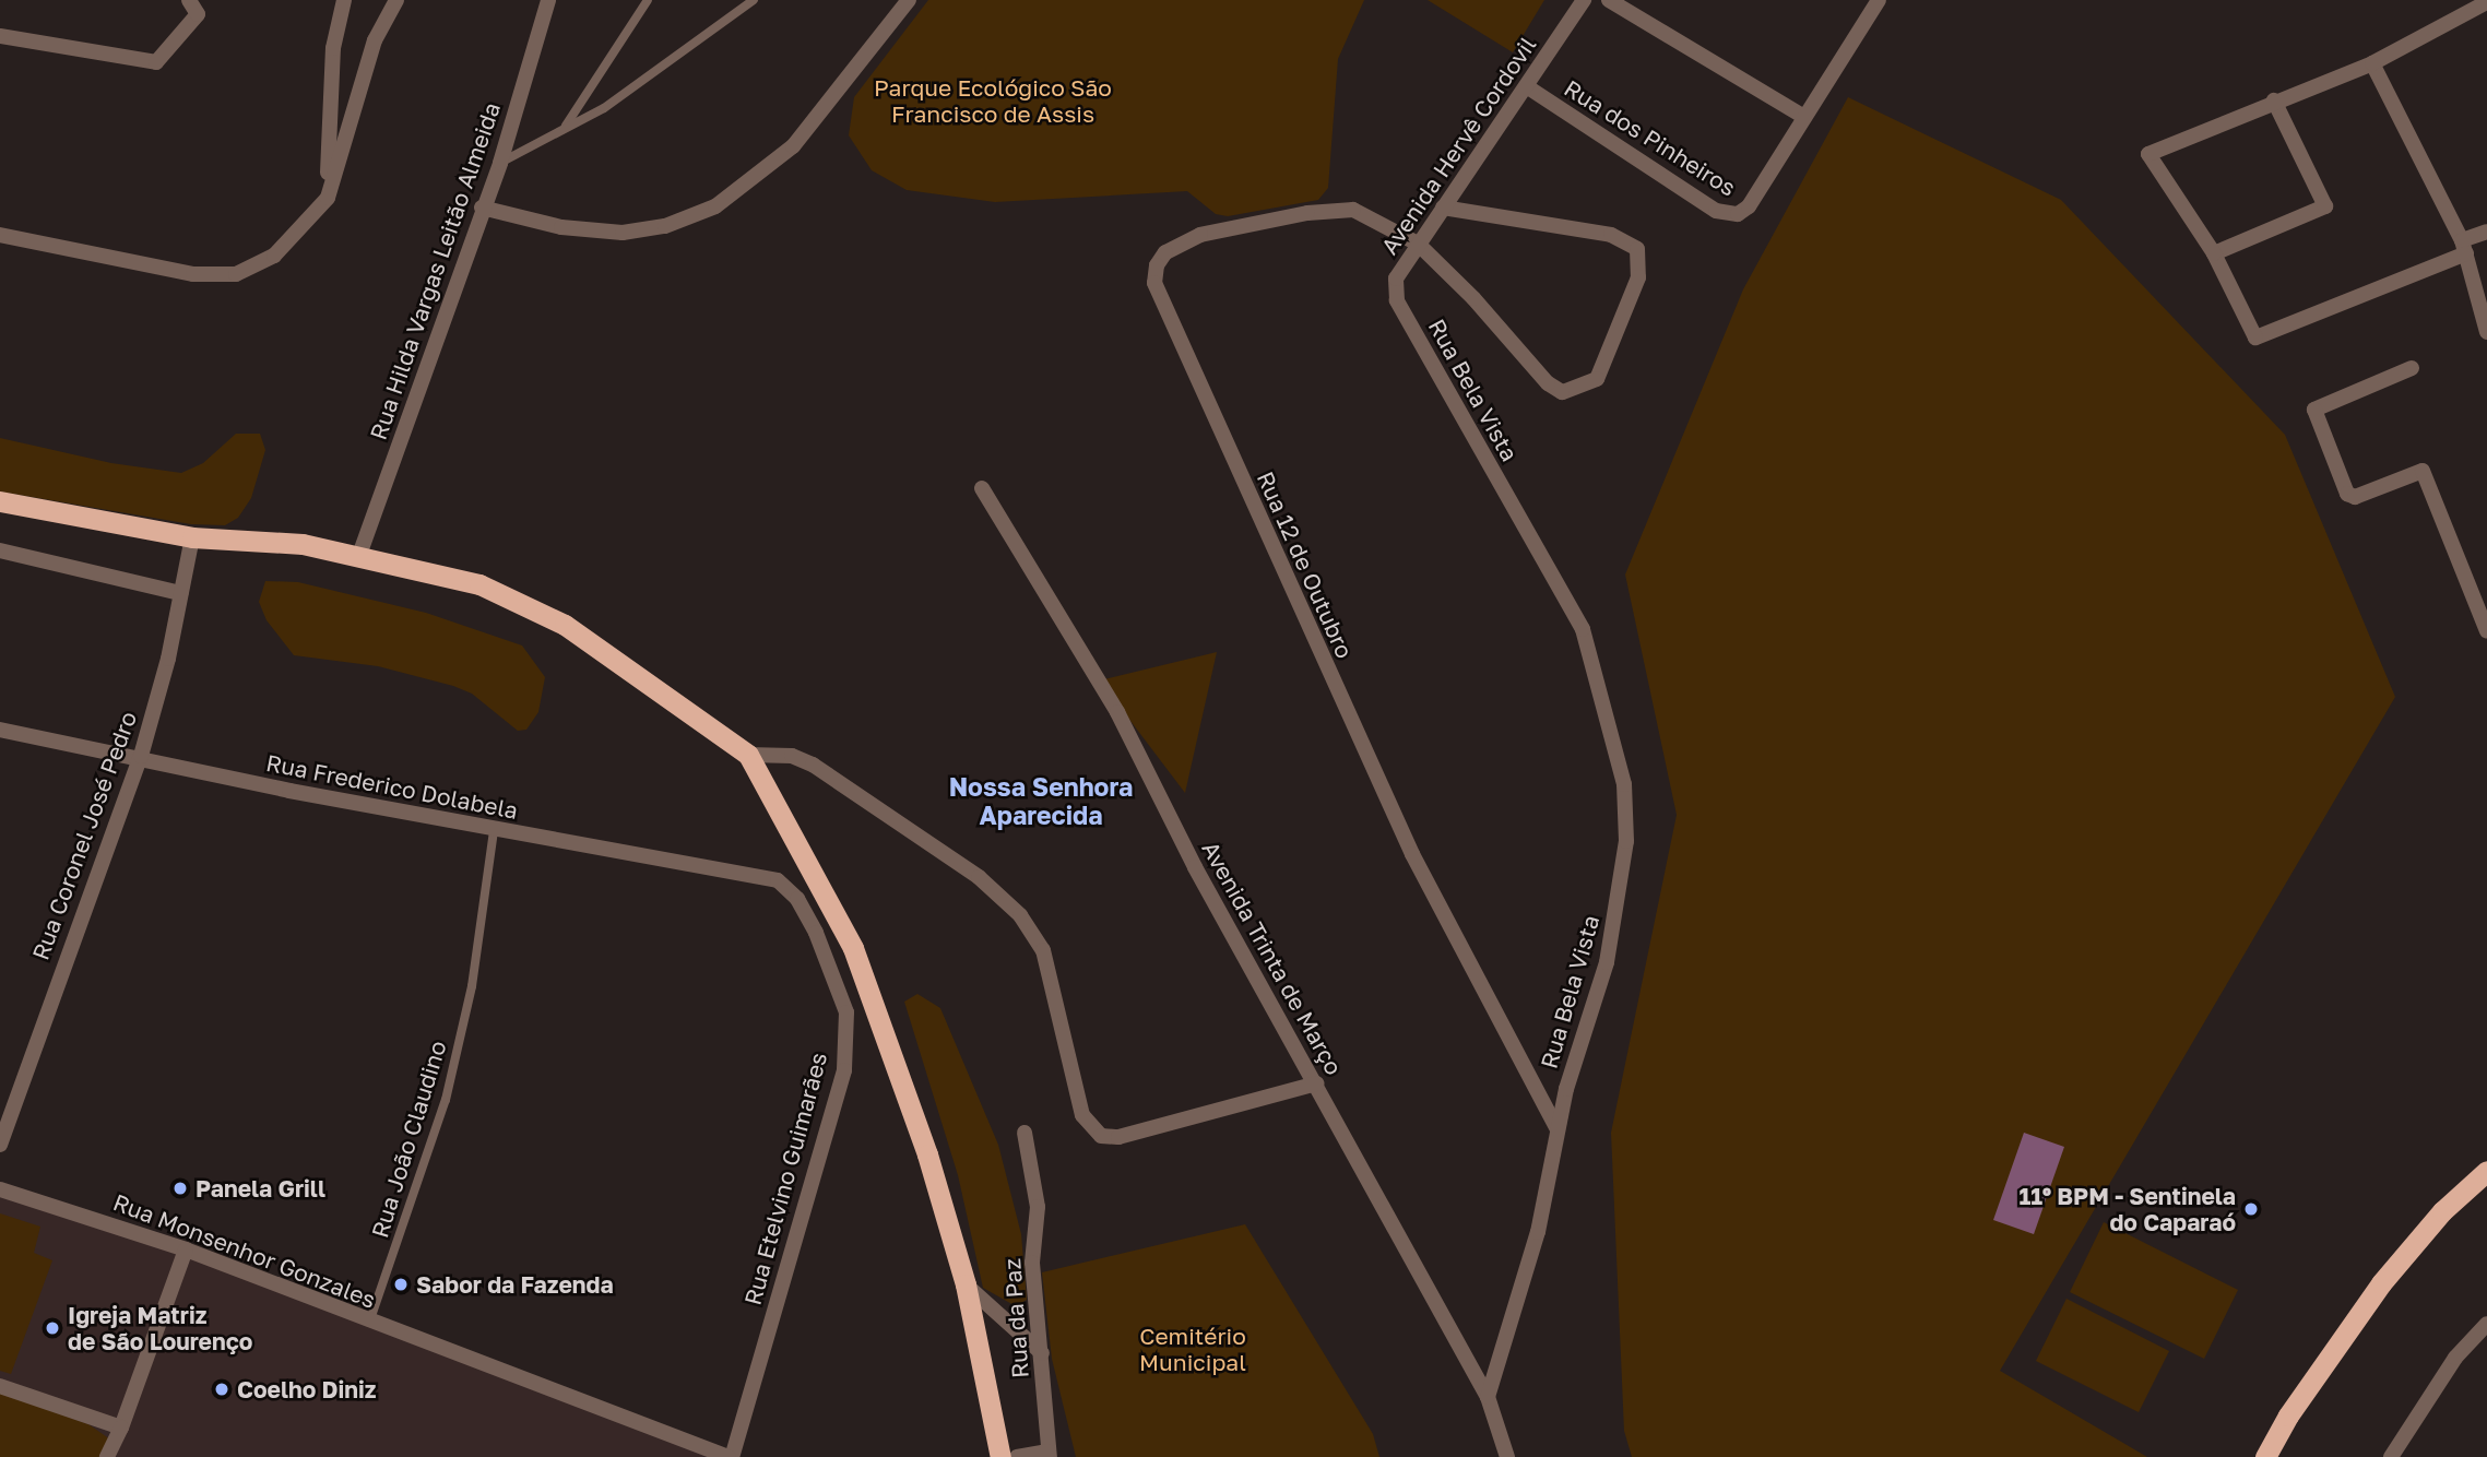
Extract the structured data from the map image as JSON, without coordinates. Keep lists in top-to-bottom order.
{
  "streets": {
    "street": [
      "Rua dos Pinheiros",
      "Avenida Hervê Cordovil",
      "Rua Hilda Vargas Leitão Almeida",
      "Rua Bela Vista",
      "Rua 12 de Outubro",
      "Rua Frederico Dolabela",
      "Rua Coronel José Pedro",
      "Avenida Trinta de Março",
      "Rua Etelvino Guimarães",
      "Rua Monsenhor Gonzales",
      "Rua da Paz"
    ],
    "lane": ["Rua João Claudino"]
  },
  "crossings": [
    ["Rua dos Pinheiros", "Avenida Hervê Cordovil"],
    ["Avenida Hervê Cordovil", "Rua Bela Vista"],
    ["Avenida Hervê Cordovil", "Rua 12 de Outubro"],
    ["Rua Bela Vista", "Rua 12 de Outubro"],
    ["Rua Bela Vista", "Avenida Trinta de Março"],
    ["Rua Frederico Dolabela", "Rua Coronel José Pedro"],
    ["Rua Frederico Dolabela", "Rua João Claudino"],
    ["Rua Frederico Dolabela", "Rua Etelvino Guimarães"],
    ["Rua João Claudino", "Rua Monsenhor Gonzales"],
    ["Rua Etelvino Guimarães", "Rua Monsenhor Gonzales"]
  ],
  "districts": ["Nossa Senhora Aparecida"],
  "parks": ["Parque Ecológico São Francisco de Assis", "Cemitério Municipal"],
  "places": [
    "Panela Grill",
    "11º BPM - Sentinela do Caparaó",
    "Sabor da Fazenda",
    "Igreja Matriz de São Lourenço",
    "Coelho Diniz"
  ]
}
